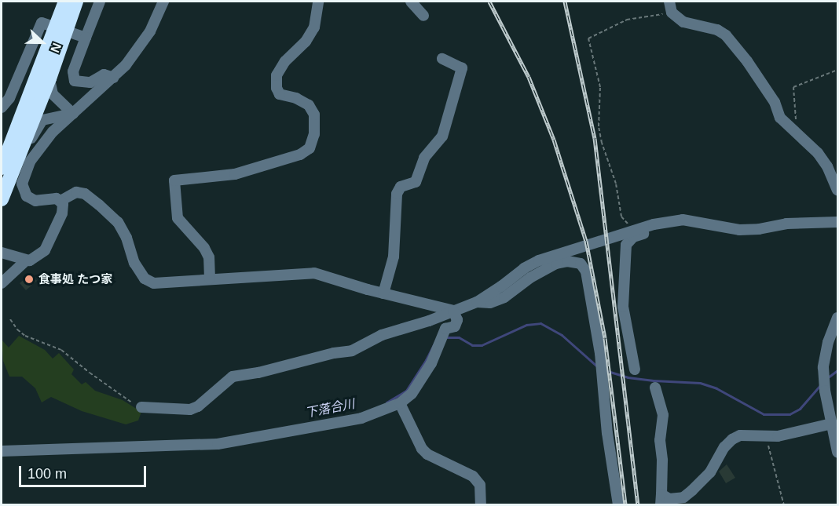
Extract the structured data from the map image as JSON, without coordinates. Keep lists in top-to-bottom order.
{
  "water": ["下落合川"],
  "places": ["食事処 たつ家"],
  "scale_bar": "100 m",
  "north": "right"
}
